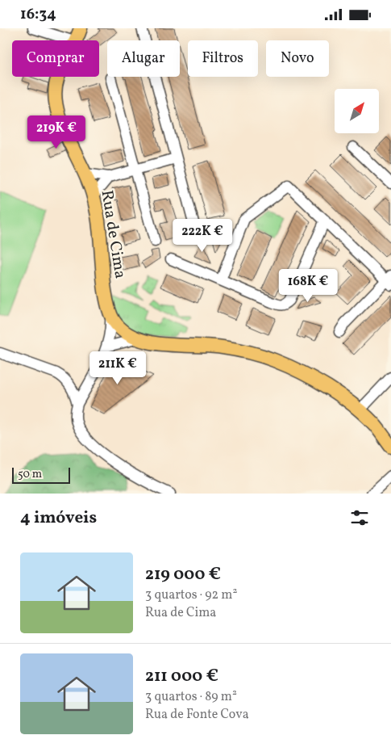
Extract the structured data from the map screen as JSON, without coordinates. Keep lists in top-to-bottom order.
{
  "streets": {
    "main road": ["Rua de Cima"]
  },
  "scale_bar": "50 m",
  "north": "top right",
  "page": {
    "status": "16:34",
    "chip": [
      "Comprar",
      "Alugar",
      "Filtros",
      "Novo"
    ],
    "price": [
      "219K €",
      "222K €",
      "168K €",
      "211K €"
    ],
    "scale": "50 m",
    "heading": "4 imóveis",
    "list": [
      {
        "name": "219 000 €",
        "note": "3 quartos · 92 m² · Rua de Cima"
      },
      {
        "name": "211 000 €",
        "note": "3 quartos · 89 m² · Rua de Fonte Cova"
      }
    ]
  }
}
